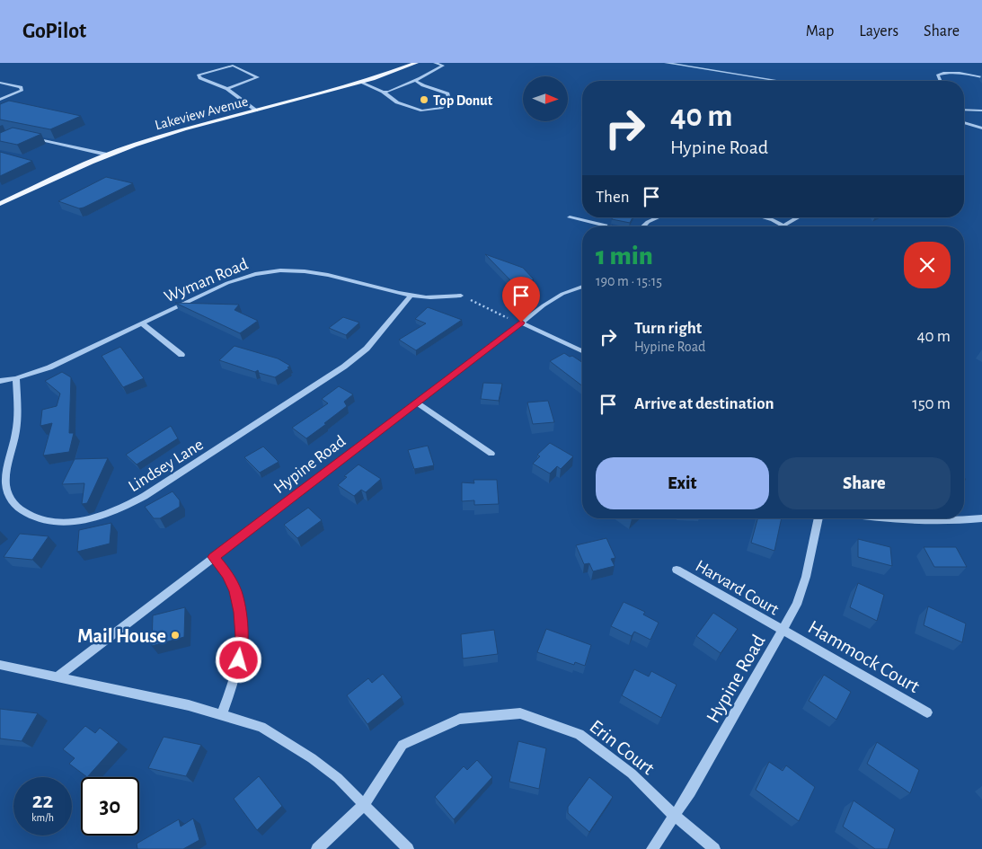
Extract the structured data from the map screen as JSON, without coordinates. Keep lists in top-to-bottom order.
{
  "streets": {
    "main road": ["Lakeview Avenue"],
    "street": [
      "Wyman Road",
      "Hypine Road",
      "Lindsey Lane",
      "Harvard Court",
      "Hammock Court",
      "Erin Court"
    ]
  },
  "crossings": [
    ["Wyman Road", "Lindsey Lane"],
    ["Hypine Road", "Harvard Court"],
    ["Hypine Road", "Hammock Court"],
    ["Hypine Road", "Erin Court"],
    ["Harvard Court", "Hammock Court"]
  ],
  "places": ["Top Donut", "Mail House"],
  "north": "right",
  "page": {
    "header": "GoPilot",
    "nav": ["Map", "Layers", "Share"],
    "turn": ["40 m", "Hypine Road"],
    "then": "Then",
    "heading": ["1 min", "190 m · 15:15"],
    "list": [
      {
        "name": "Turn right",
        "note": "Hypine Road",
        "value": "40 m"
      },
      {
        "name": "Arrive at destination",
        "value": "150 m"
      }
    ],
    "buttons": ["Exit", "Share"],
    "speed": "22 km/h",
    "limit": "30"
  }
}
